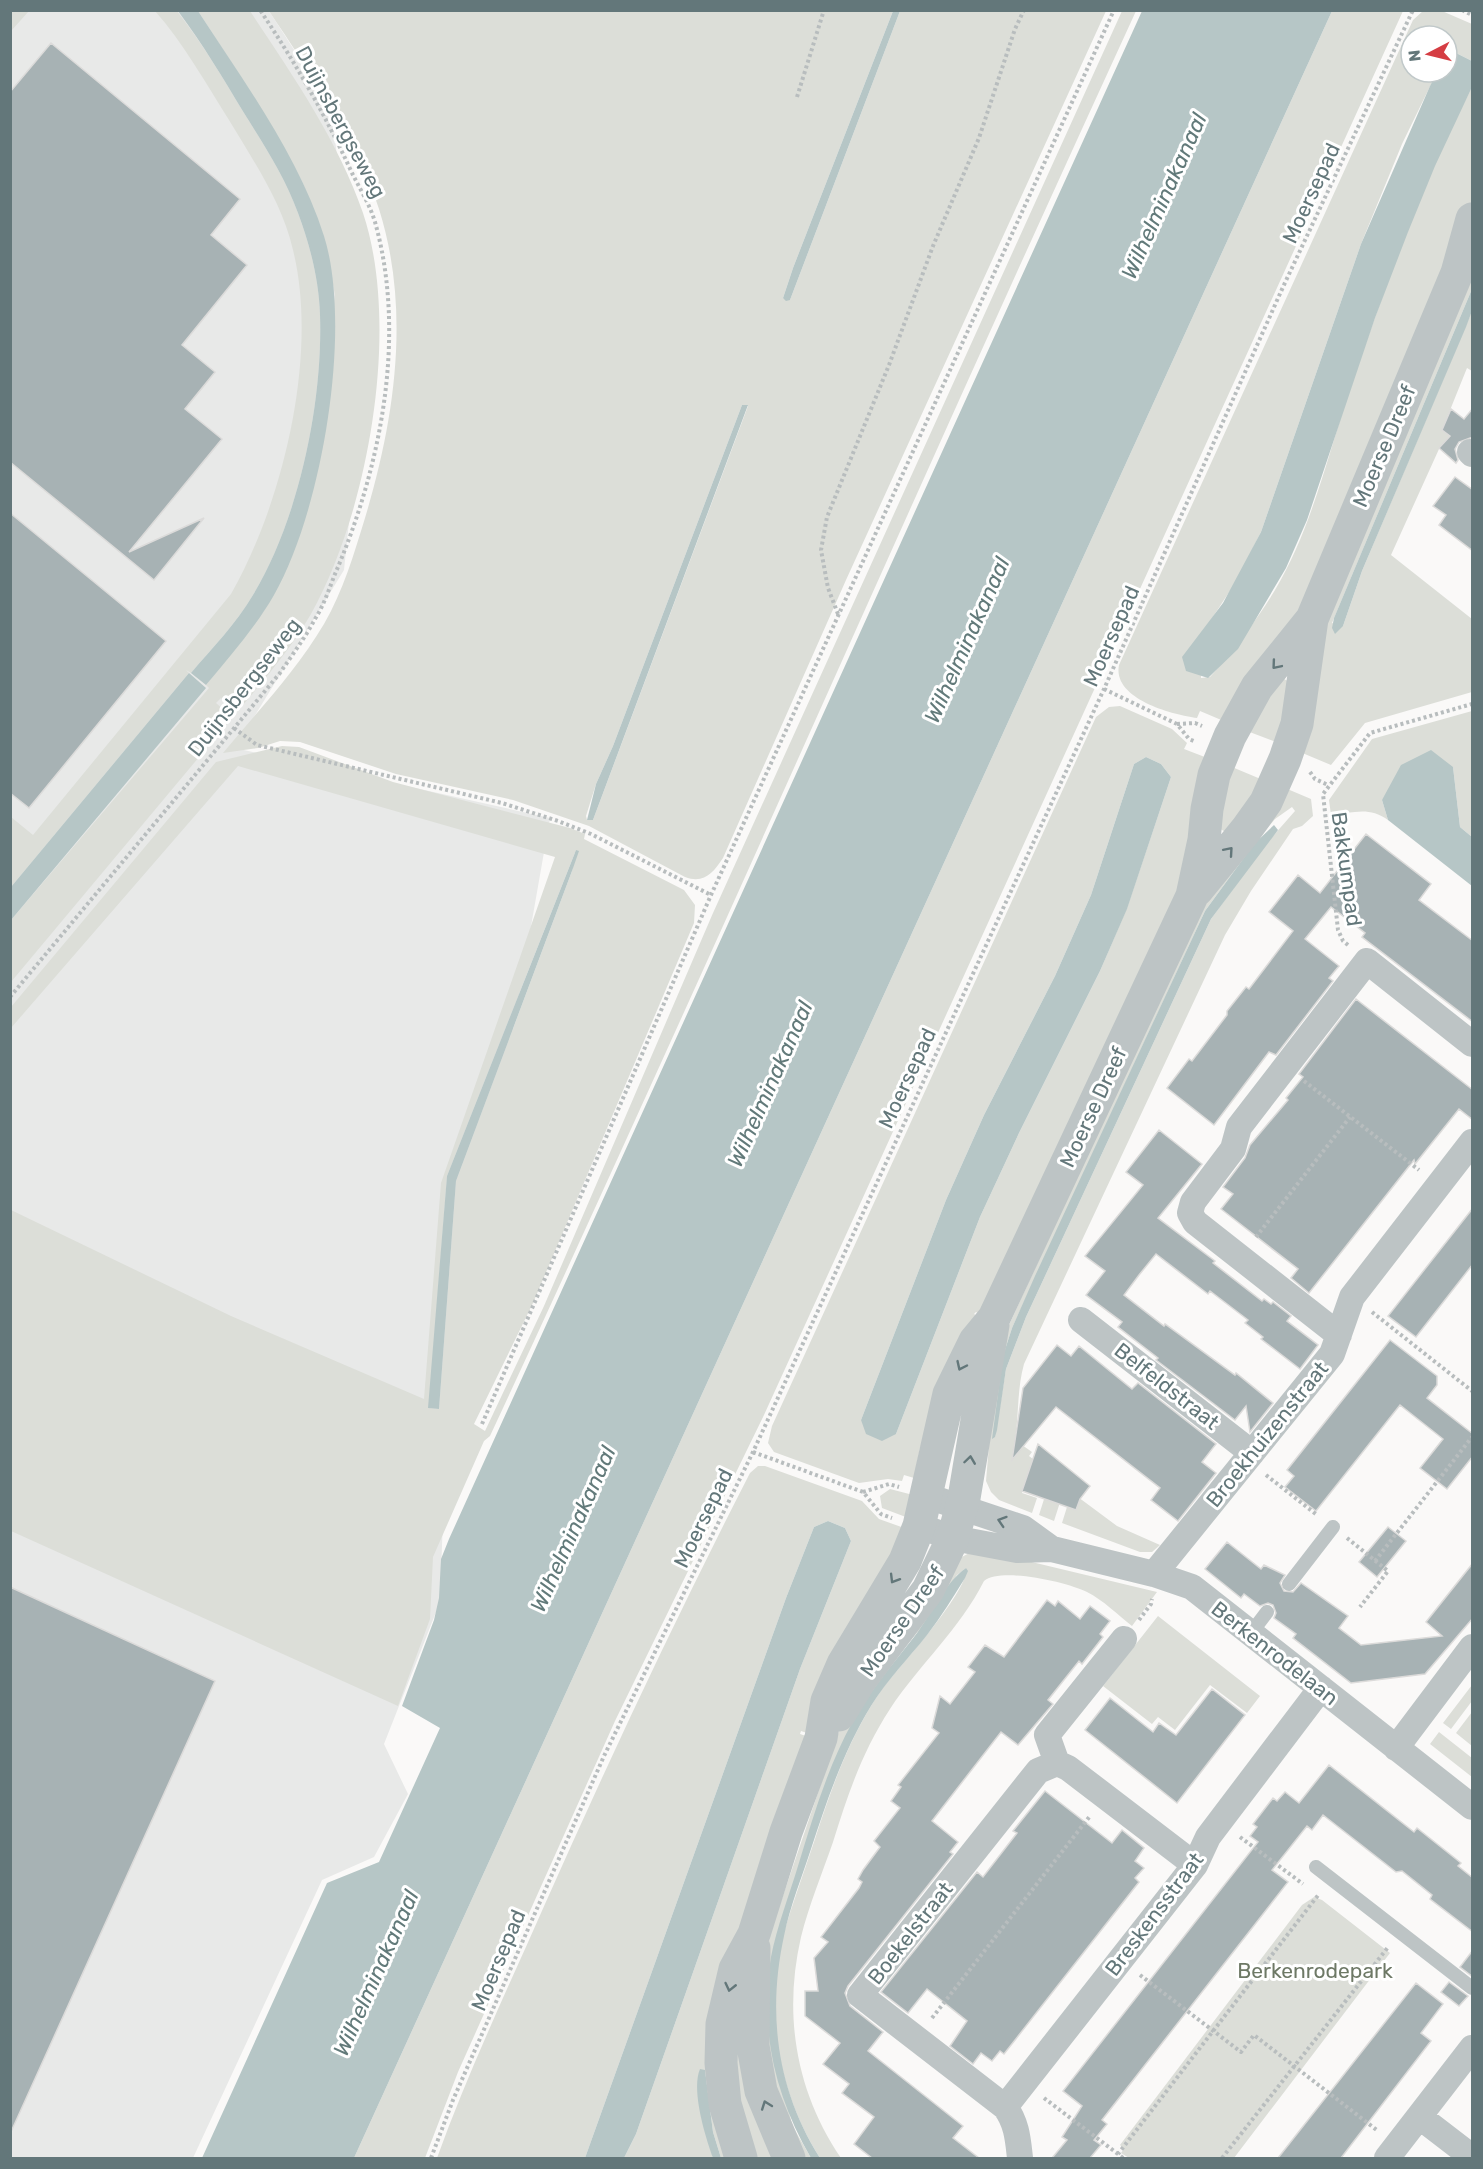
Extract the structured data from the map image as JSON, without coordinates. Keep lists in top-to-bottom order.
{
  "streets": {
    "street": [
      "Moerse Dreef",
      "Belfeldstraat",
      "Broekhuizenstraat",
      "Berkenrodelaan",
      "Breskensstraat",
      "Boekelstraat"
    ],
    "path": ["Duijnsbergseweg", "Moersepad", "Bakkumpad"]
  },
  "crossings": [
    ["Moerse Dreef", "Berkenrodelaan"],
    ["Belfeldstraat", "Broekhuizenstraat"],
    ["Broekhuizenstraat", "Berkenrodelaan"],
    ["Berkenrodelaan", "Breskensstraat"],
    ["Breskensstraat", "Boekelstraat"]
  ],
  "water": ["Wilhelminakanaal"],
  "parks": ["Berkenrodepark"],
  "north": "left"
}
